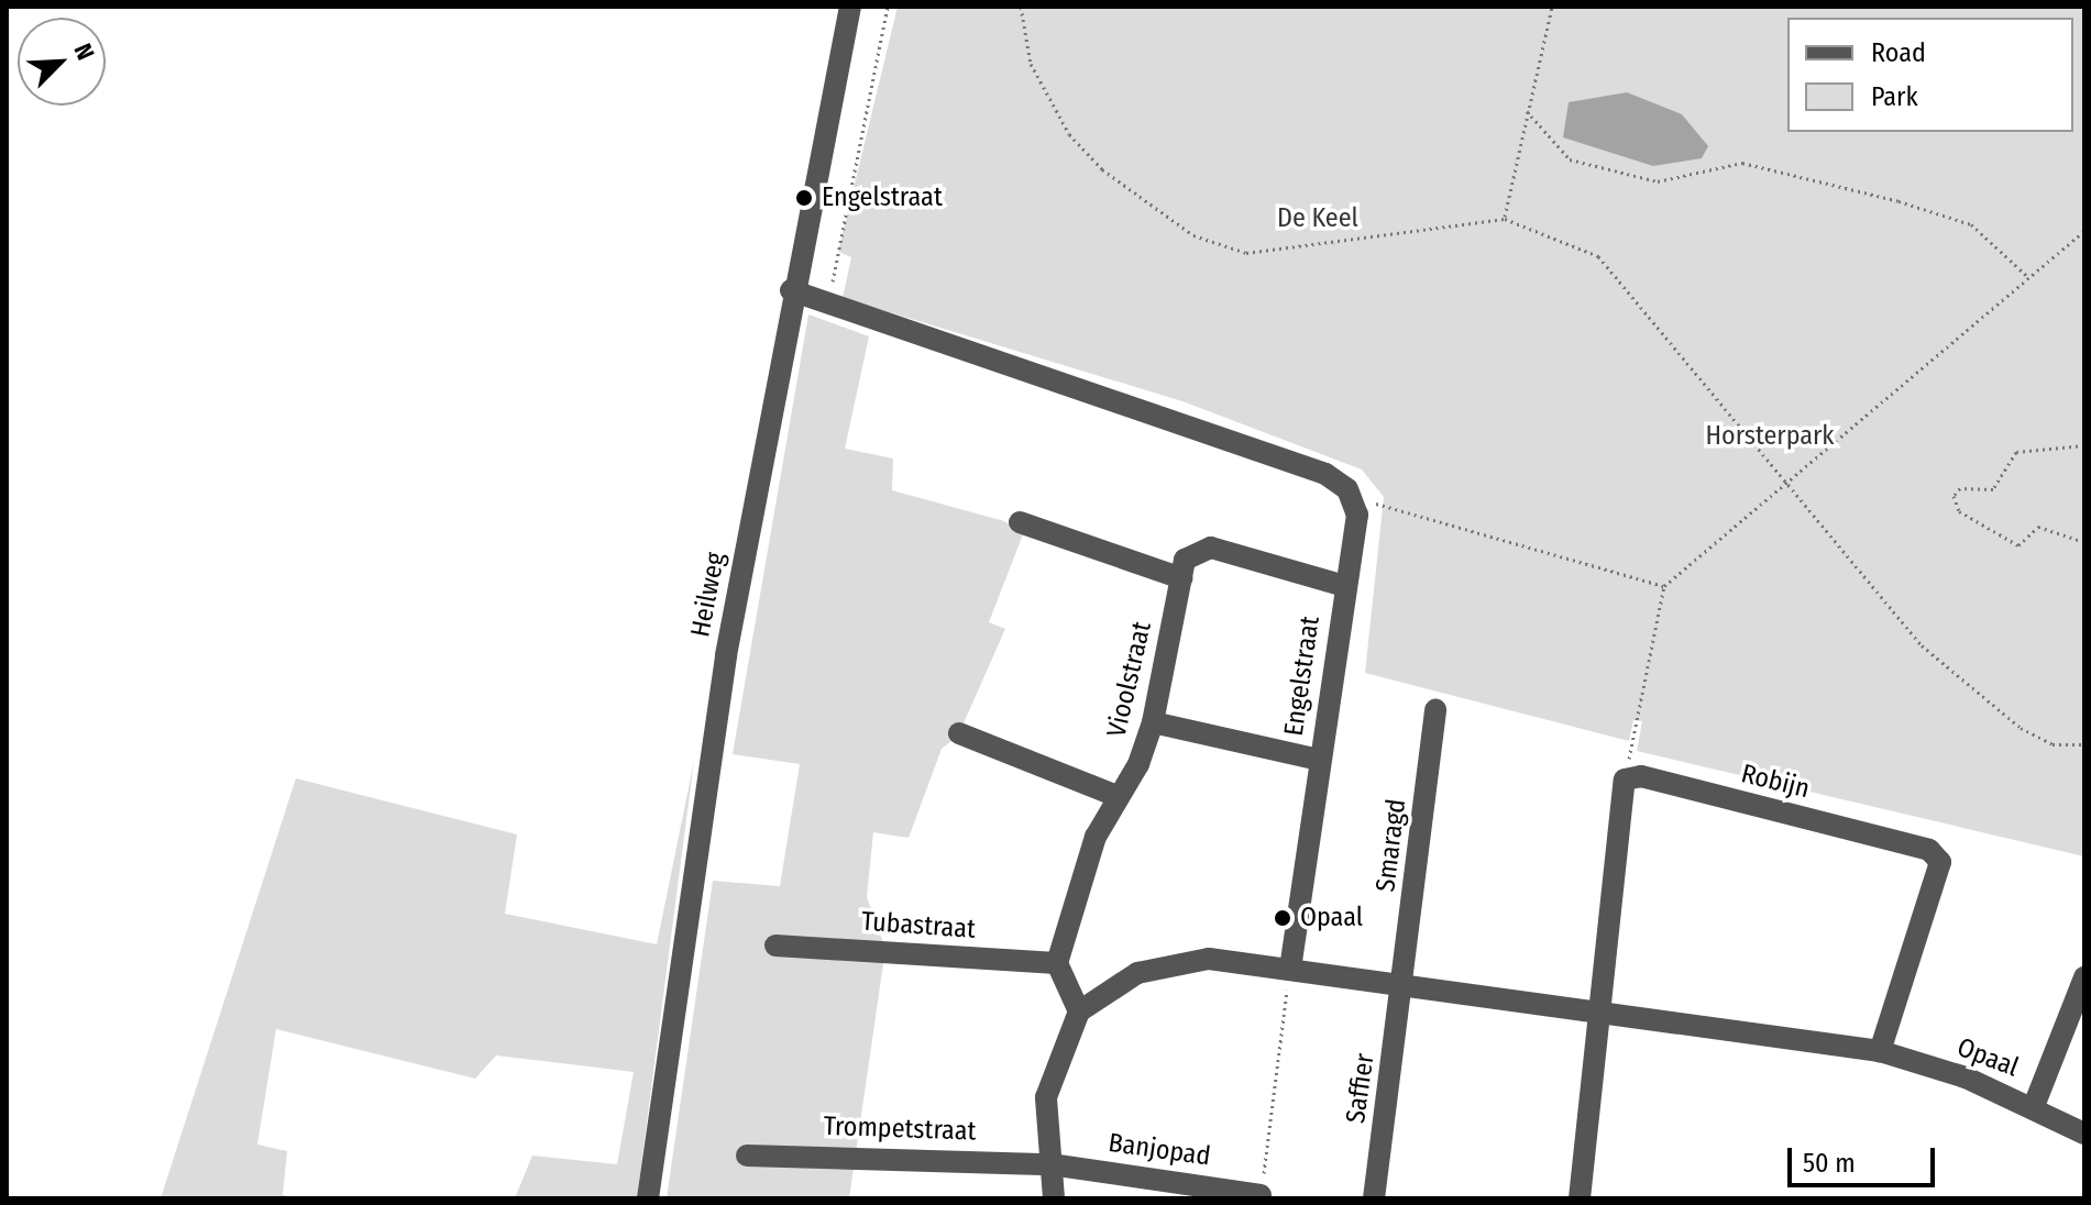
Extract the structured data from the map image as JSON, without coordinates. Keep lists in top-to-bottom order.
{
  "streets": {
    "street": [
      "Heilweg",
      "Engelstraat",
      "Vioolstraat",
      "Robijn",
      "Smaragd",
      "Tubastraat",
      "Opaal",
      "Saffier",
      "Trompetstraat",
      "Banjopad"
    ]
  },
  "crossings": [
    ["Engelstraat", "Opaal"],
    ["Vioolstraat", "Tubastraat"],
    ["Robijn", "Opaal"],
    ["Smaragd", "Opaal"],
    ["Smaragd", "Saffier"],
    ["Opaal", "Saffier"],
    ["Trompetstraat", "Banjopad"]
  ],
  "parks": ["De Keel", "Horsterpark"],
  "places": ["Engelstraat", "Opaal"],
  "legend": ["Road", "Park"],
  "scale_bar": "50 m",
  "north": "top right"
}
